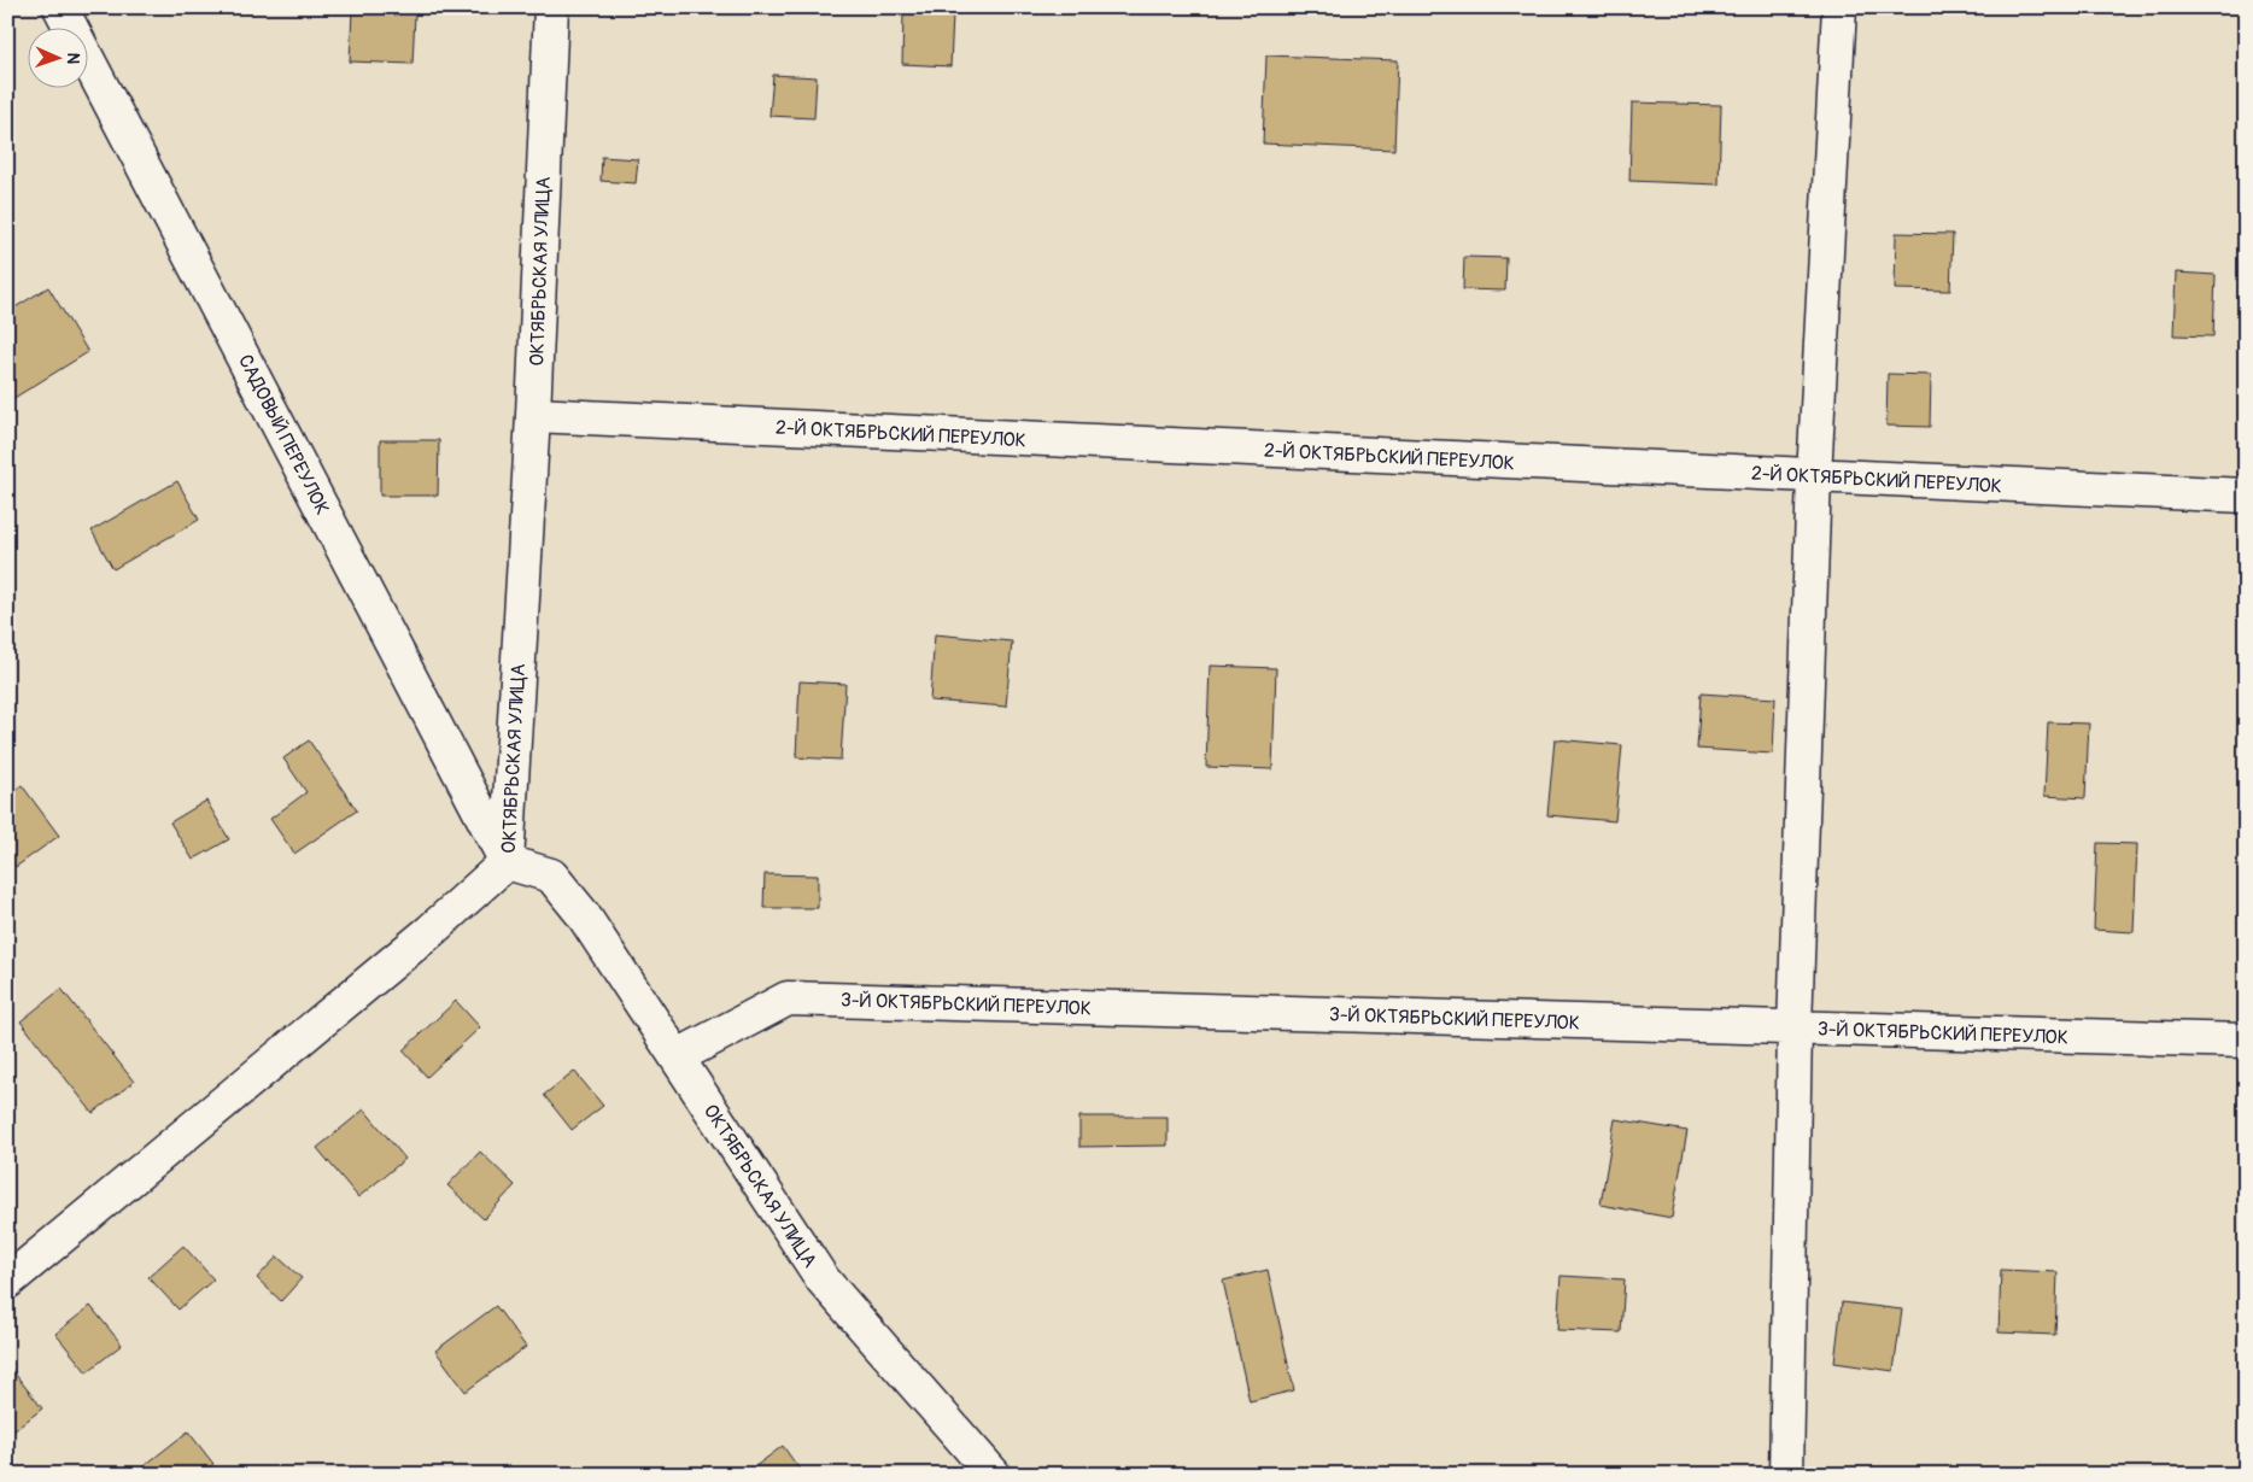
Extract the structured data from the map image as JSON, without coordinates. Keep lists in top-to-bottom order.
{
  "streets": {
    "street": [
      "ОКТЯБРЬСКАЯ УЛИЦА",
      "2-Й ОКТЯБРЬСКИЙ ПЕРЕУЛОК",
      "САДОВЫЙ ПЕРЕУЛОК",
      "3-Й ОКТЯБРЬСКИЙ ПЕРЕУЛОК"
    ]
  },
  "crossings": [
    ["ОКТЯБРЬСКАЯ УЛИЦА", "2-Й ОКТЯБРЬСКИЙ ПЕРЕУЛОК"],
    ["ОКТЯБРЬСКАЯ УЛИЦА", "САДОВЫЙ ПЕРЕУЛОК"],
    ["ОКТЯБРЬСКАЯ УЛИЦА", "3-Й ОКТЯБРЬСКИЙ ПЕРЕУЛОК"]
  ],
  "north": "right"
}
